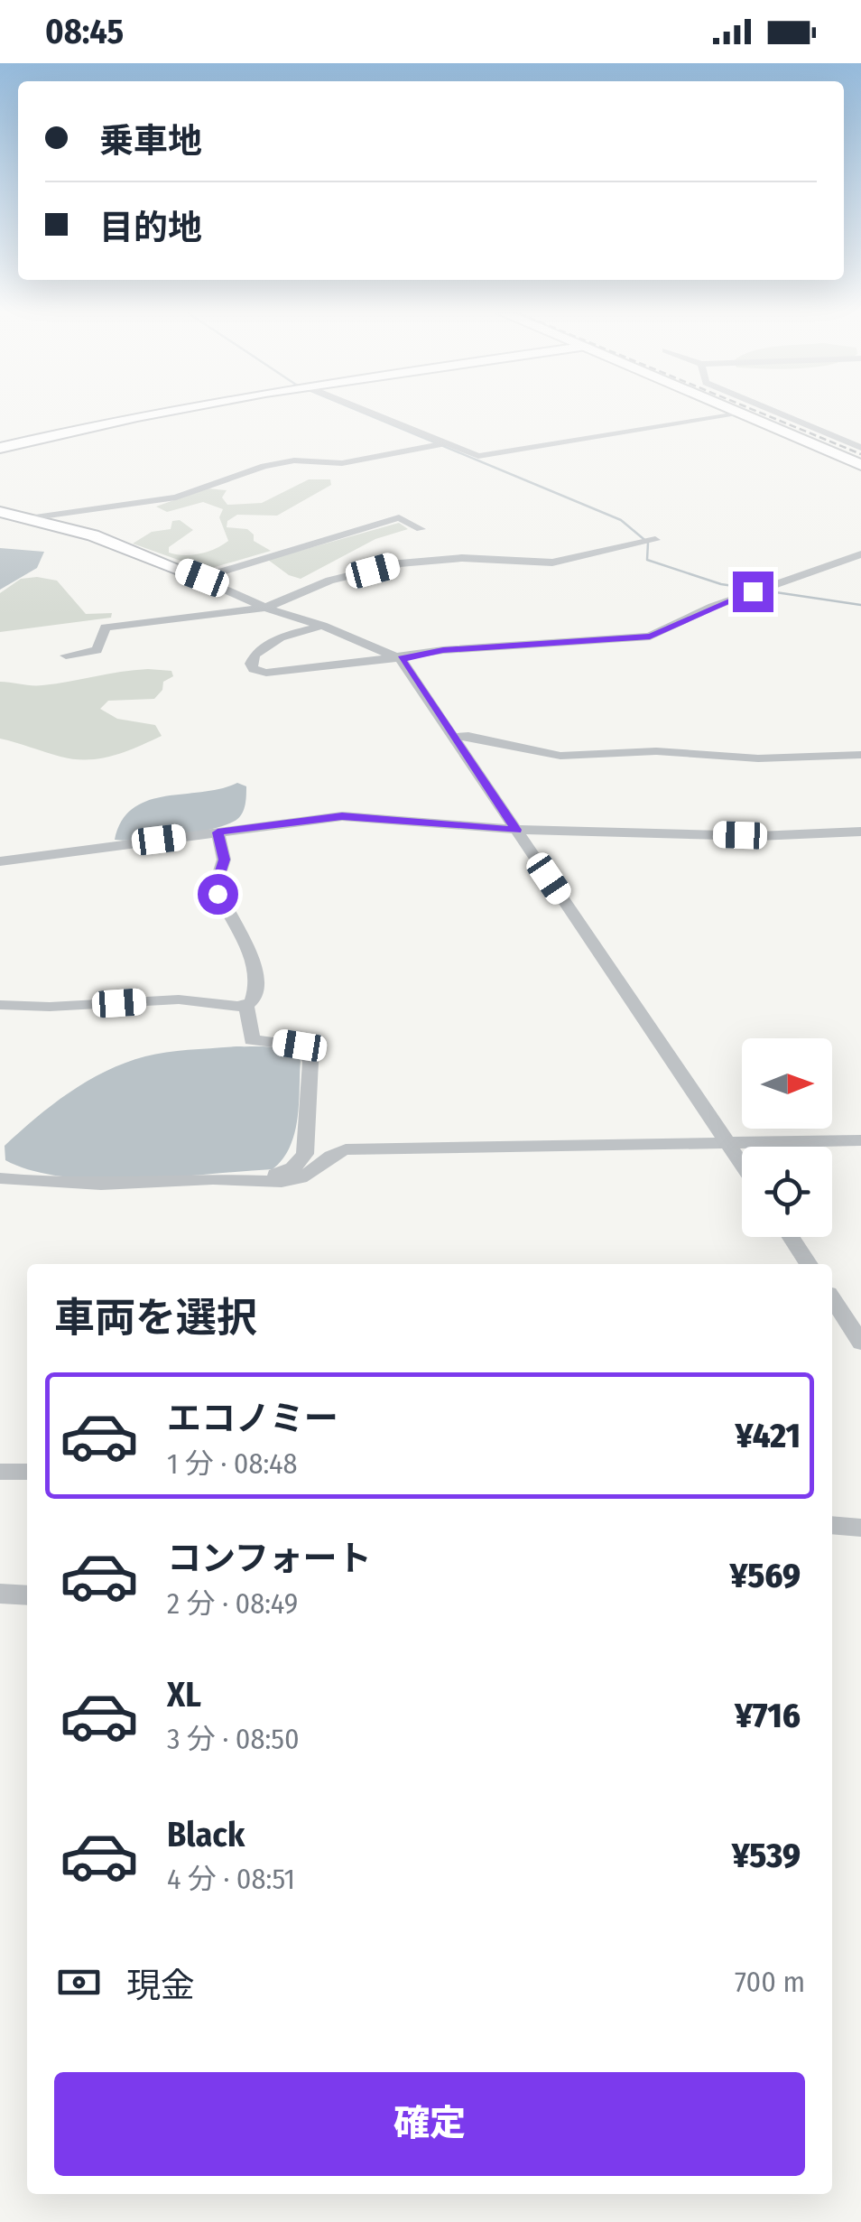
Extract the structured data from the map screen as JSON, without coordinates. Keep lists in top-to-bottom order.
{
  "north": "right",
  "page": {
    "status": "08:45",
    "banner": ["乗車地", "目的地"],
    "heading": "車両を選択",
    "list": [
      {
        "name": "エコノミー",
        "note": "1 分 · 08:48",
        "value": "¥421"
      },
      {
        "name": "コンフォート",
        "note": "2 分 · 08:49",
        "value": "¥569"
      },
      {
        "name": "XL",
        "note": "3 分 · 08:50",
        "value": "¥716"
      },
      {
        "name": "Black",
        "note": "4 分 · 08:51",
        "value": "¥539"
      }
    ],
    "pay": ["現金", "700 m"],
    "buttons": "確定"
  }
}
